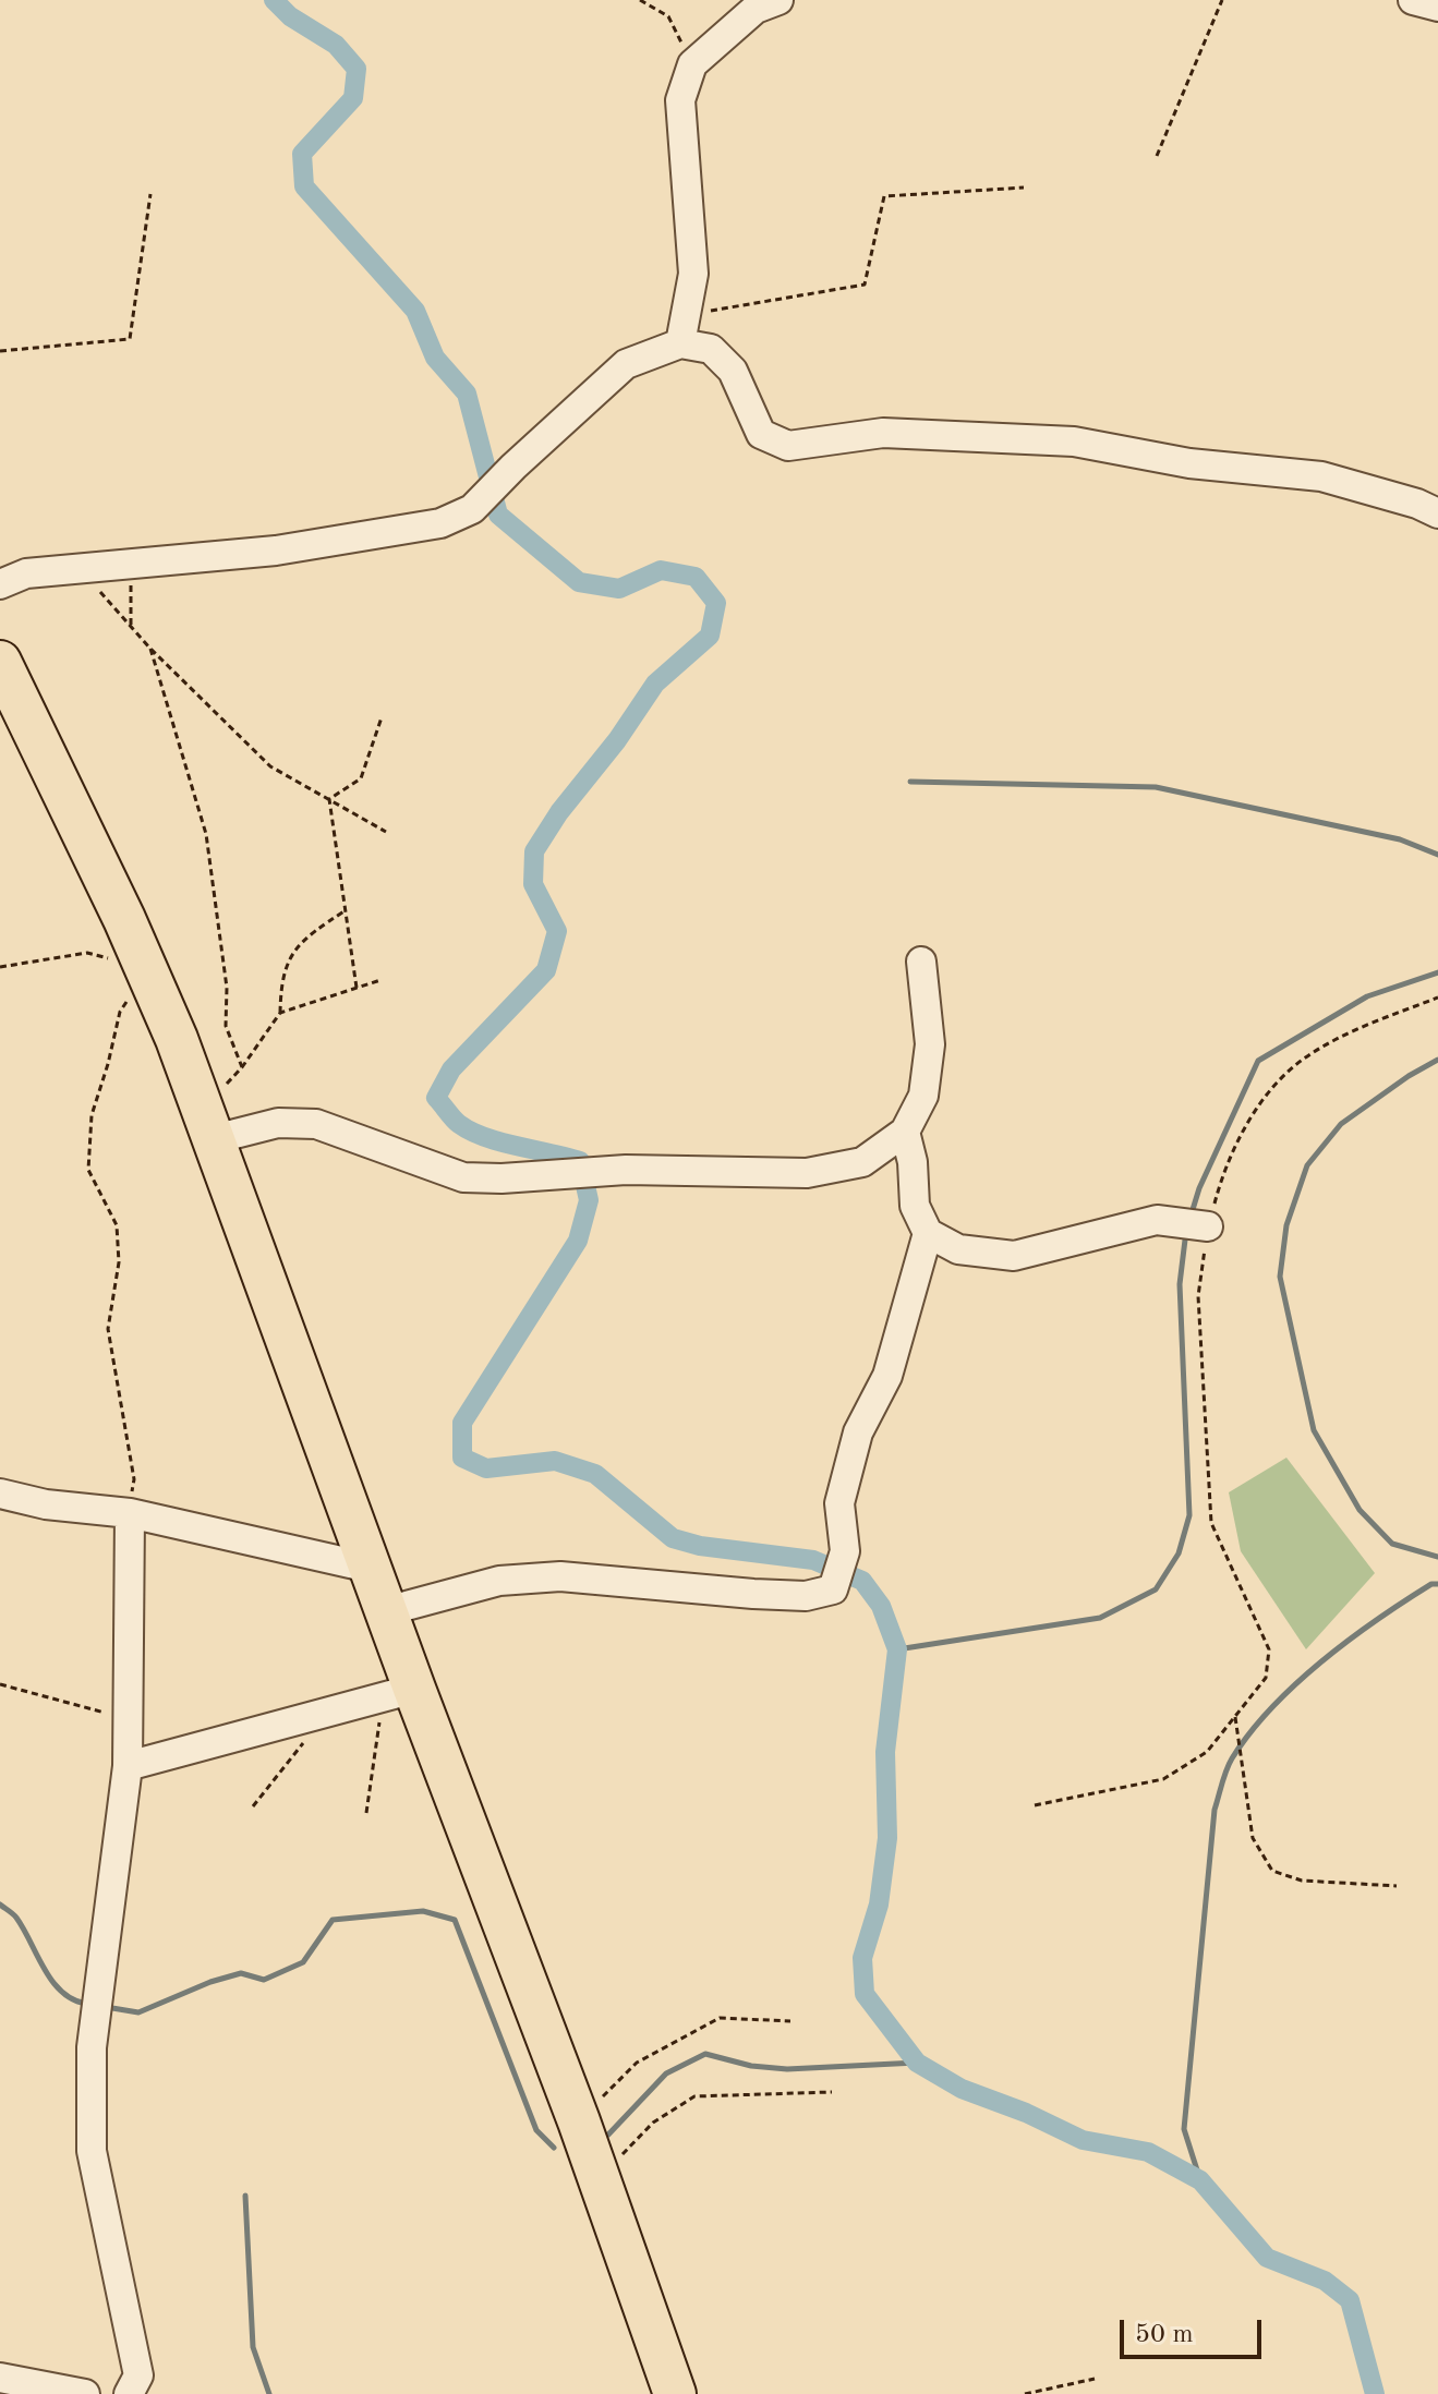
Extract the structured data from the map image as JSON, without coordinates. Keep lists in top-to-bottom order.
{
  "scale_bar": "50 m"
}
